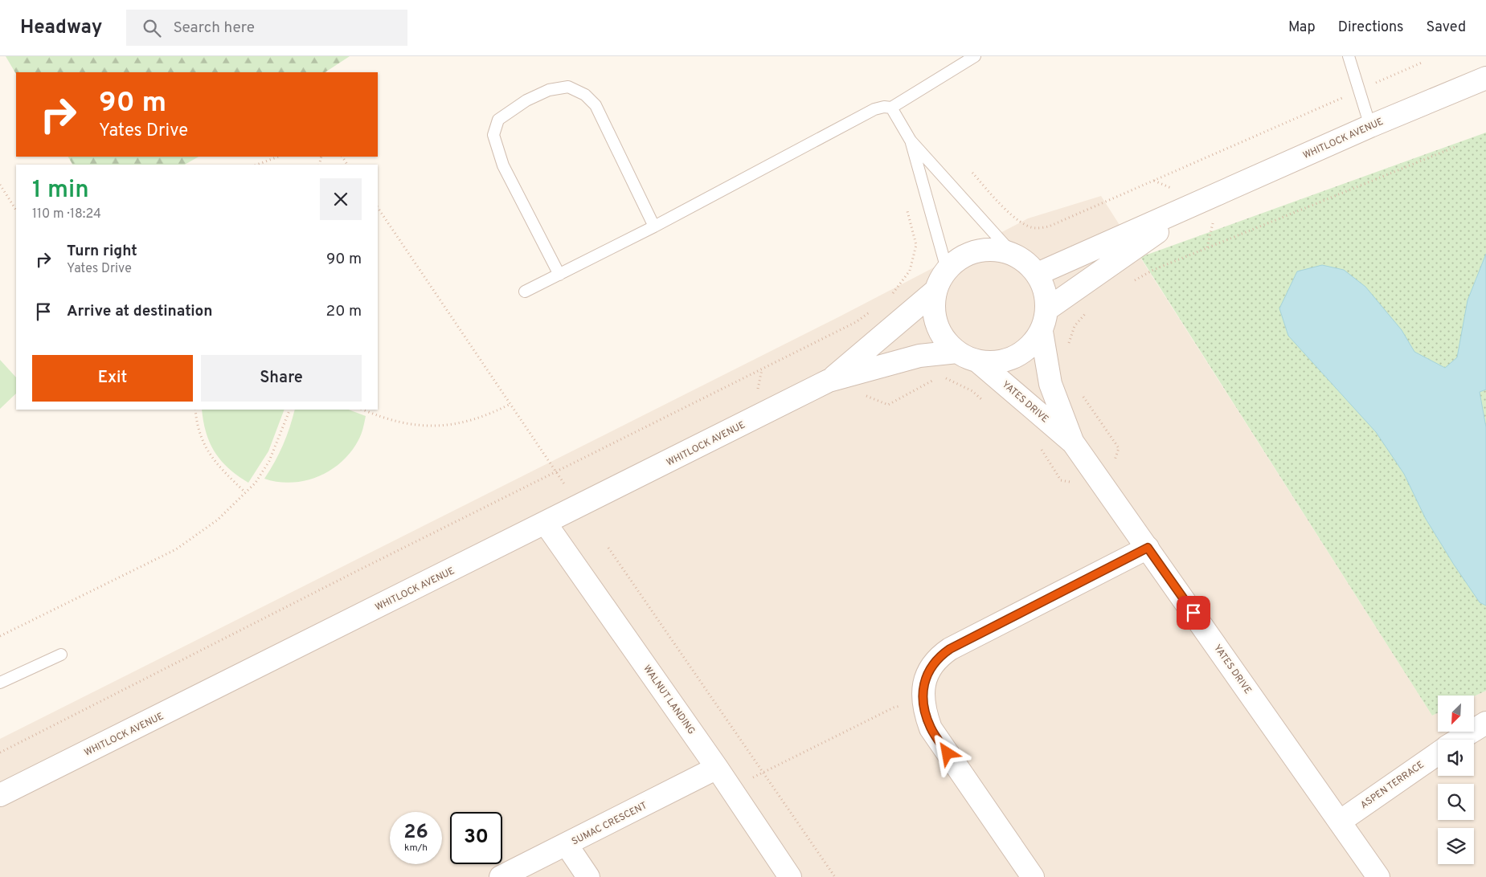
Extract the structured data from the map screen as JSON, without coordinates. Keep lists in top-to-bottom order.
{
  "streets": {
    "street": [
      "WHITLOCK AVENUE",
      "YATES DRIVE",
      "WALNUT LANDING",
      "ASPEN TERRACE",
      "SUMAC CRESCENT"
    ]
  },
  "crossings": [
    ["WHITLOCK AVENUE", "YATES DRIVE"],
    ["WHITLOCK AVENUE", "WALNUT LANDING"],
    ["YATES DRIVE", "ASPEN TERRACE"],
    ["WALNUT LANDING", "SUMAC CRESCENT"]
  ],
  "north": "bottom left",
  "page": {
    "header": "Headway",
    "search": "Search here",
    "nav": ["Map", "Directions", "Saved"],
    "turn": ["90 m", "Yates Drive"],
    "heading": ["1 min", "110 m · 18:24"],
    "list": [
      {
        "name": "Turn right",
        "note": "Yates Drive",
        "value": "90 m"
      },
      {
        "name": "Arrive at destination",
        "value": "20 m"
      }
    ],
    "buttons": ["Exit", "Share"],
    "speed": "26 km/h",
    "limit": "30"
  }
}
